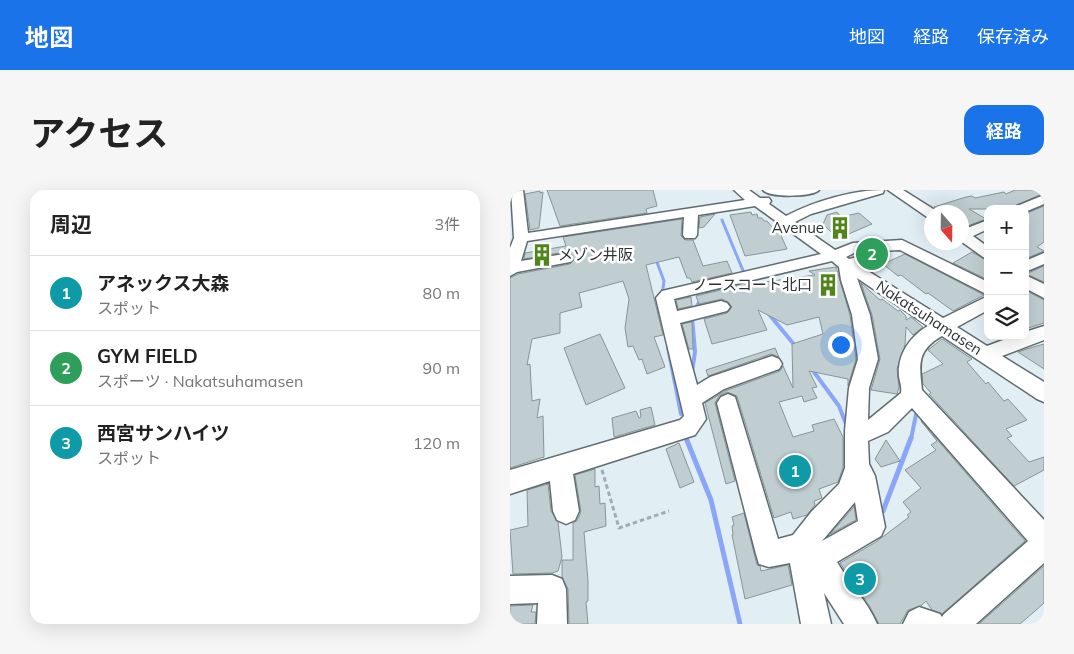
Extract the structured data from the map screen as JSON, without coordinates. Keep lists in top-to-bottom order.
{
  "streets": {
    "street": ["Nakatsuhamasen"]
  },
  "places": {
    "building": ["Avenue", "メゾン井阪", "ノースコート北口"]
  },
  "north": "bottom",
  "page": {
    "header": "地図",
    "nav": ["地図", "経路", "保存済み"],
    "title": "アクセス",
    "buttons": "経路",
    "heading": ["周辺", "3件"],
    "map_buttons": ["+", "−"],
    "pins": ["2", "1", "3"],
    "list": [
      {
        "mark": "1",
        "name": "アネックス大森",
        "note": "スポット",
        "value": "80 m"
      },
      {
        "mark": "2",
        "name": "GYM FIELD",
        "note": "スポーツ · Nakatsuhamasen",
        "value": "90 m"
      },
      {
        "mark": "3",
        "name": "西宮サンハイツ",
        "note": "スポット",
        "value": "120 m"
      }
    ]
  }
}
